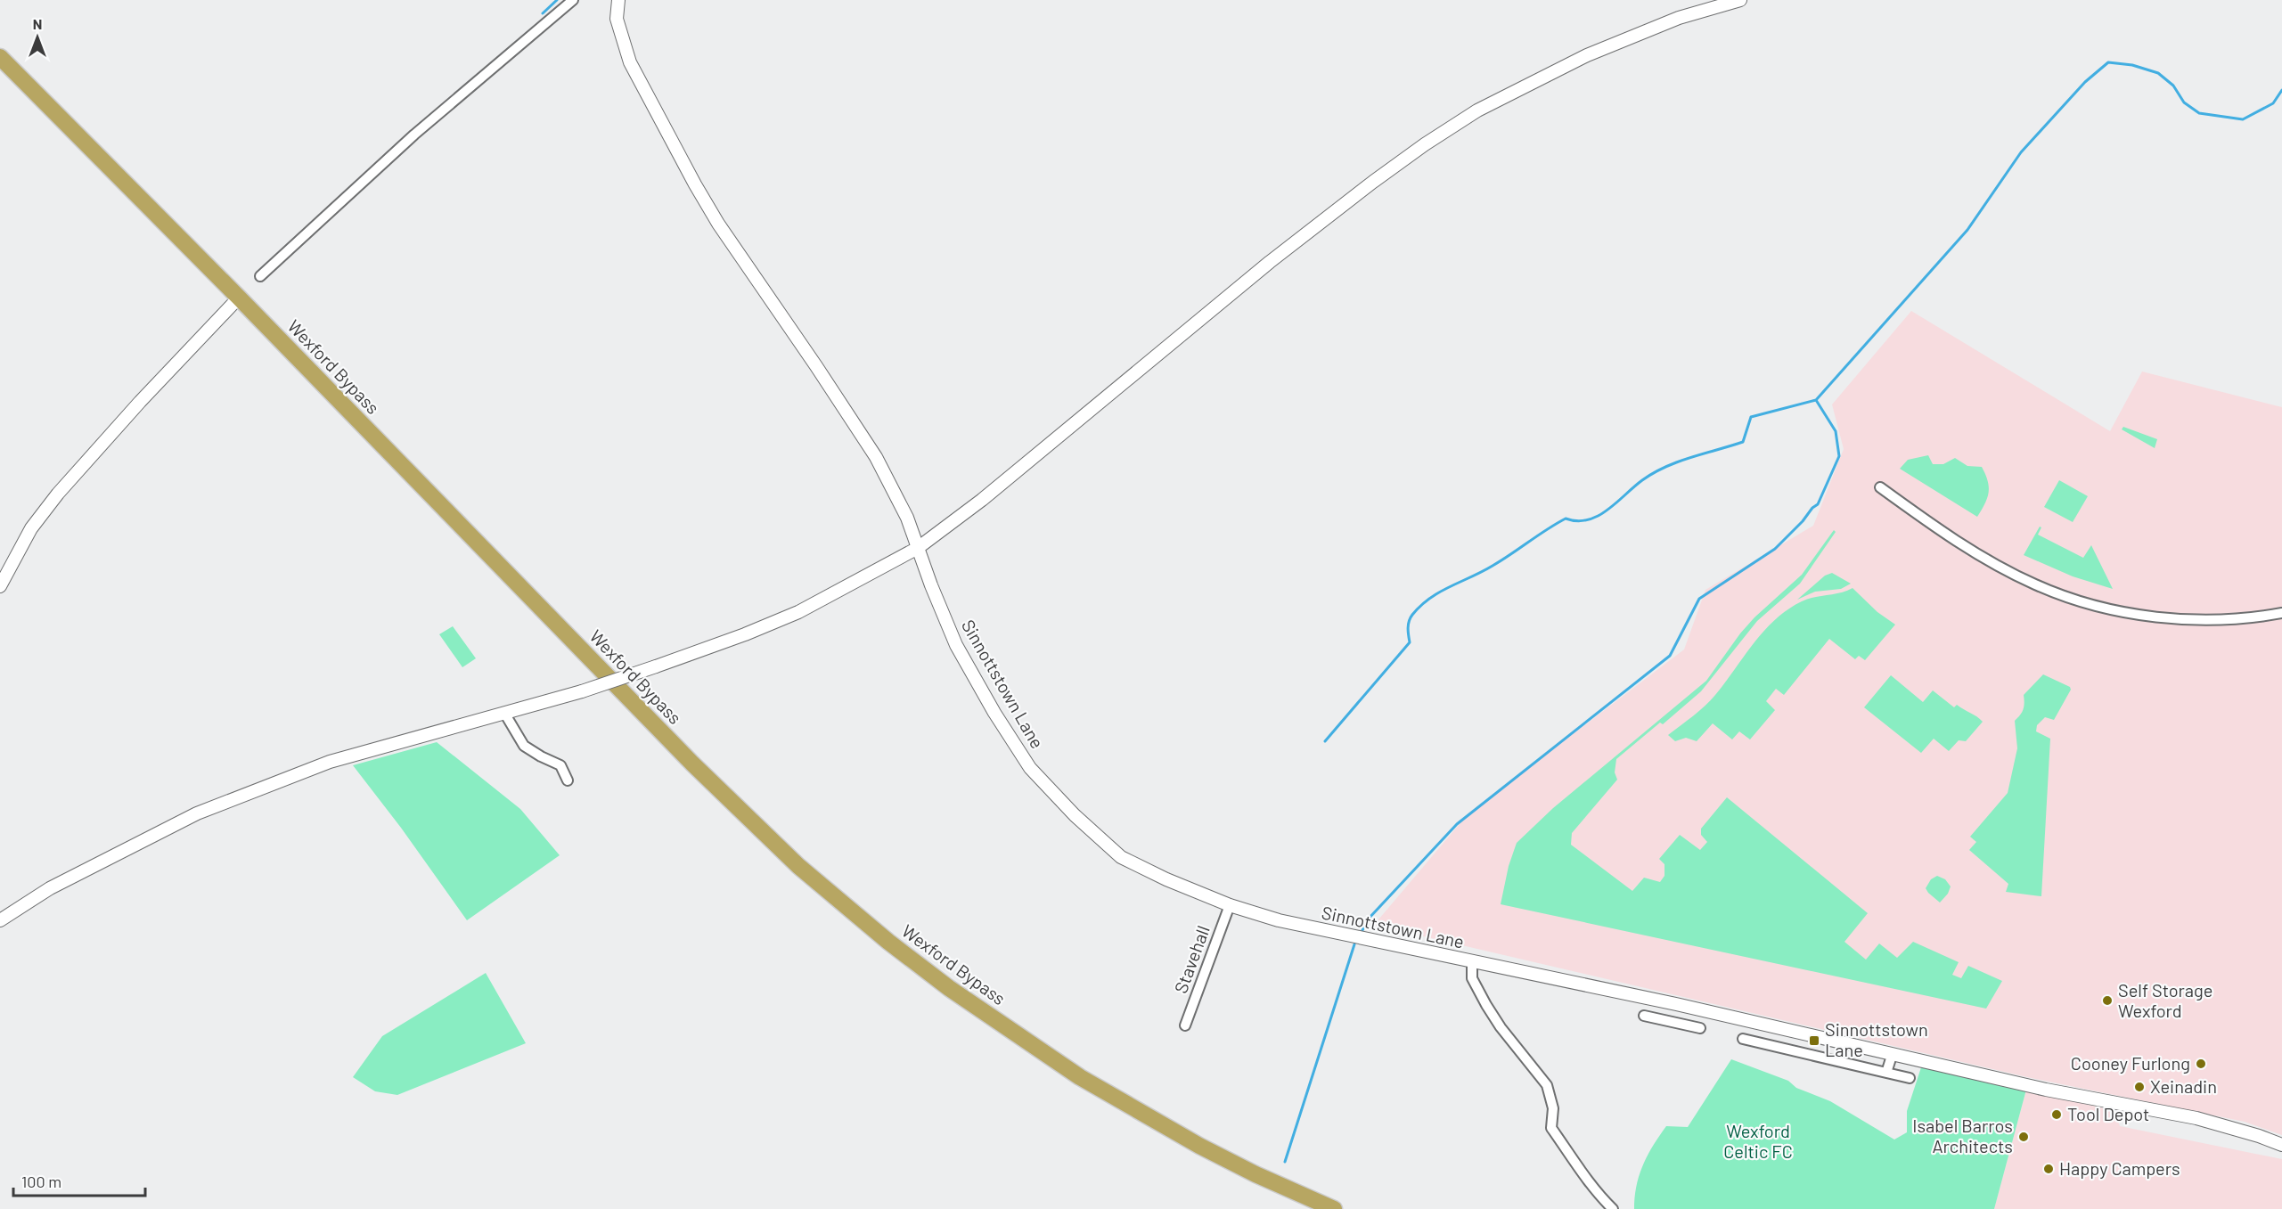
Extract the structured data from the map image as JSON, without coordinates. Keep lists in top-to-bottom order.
{
  "streets": {
    "highway": ["Wexford Bypass"],
    "street": ["Sinnottstown Lane", "Stavehall"]
  },
  "crossings": [
    ["Sinnottstown Lane", "Stavehall"]
  ],
  "parks": ["Wexford Celtic FC"],
  "places": {
    "other": [
      "Self Storage Wexford",
      "Cooney Furlong",
      "Xeinadin",
      "Tool Depot",
      "Isabel Barros Architects",
      "Happy Campers"
    ],
    "transit": ["Sinnottstown Lane"]
  },
  "scale_bar": "100 m",
  "north": "top"
}
